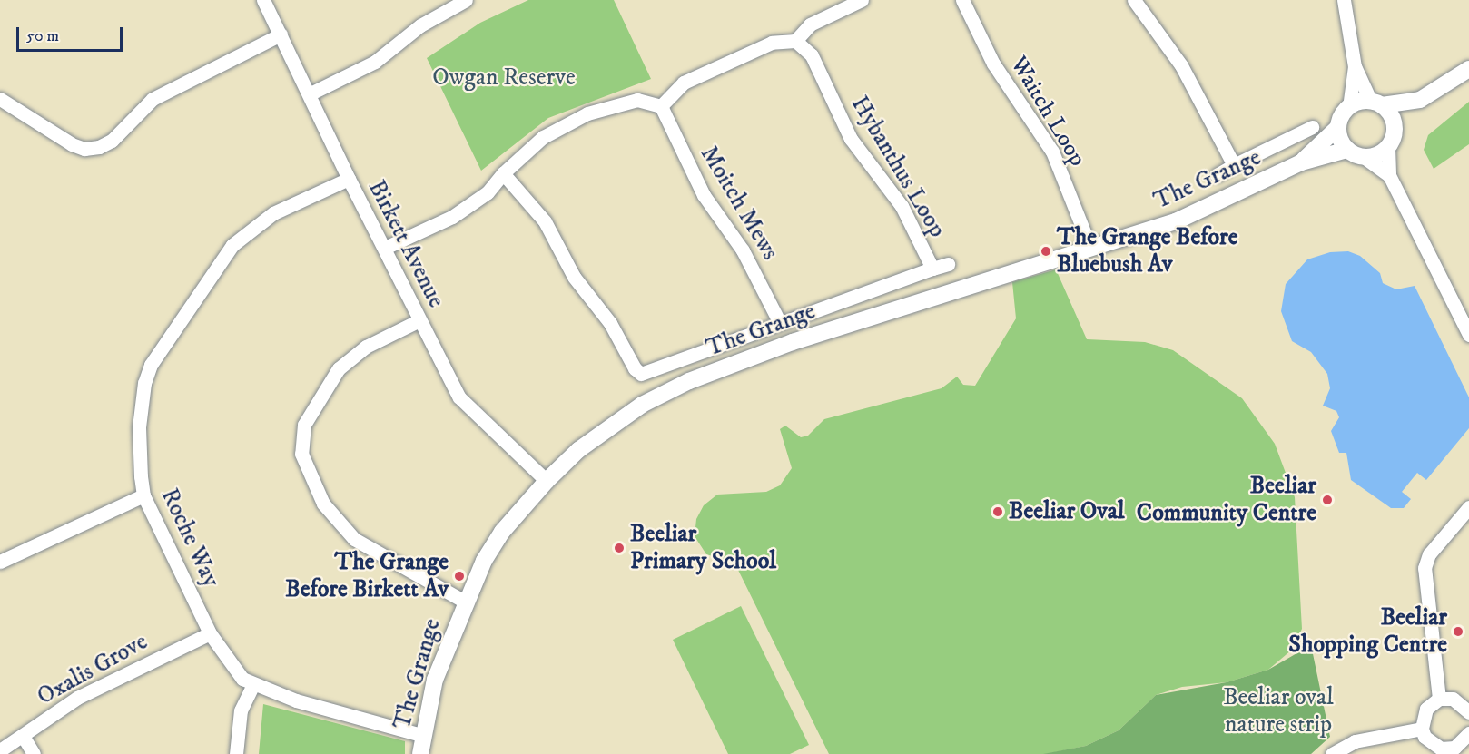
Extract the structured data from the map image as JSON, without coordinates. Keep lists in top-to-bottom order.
{
  "streets": {
    "street": [
      "Waitch Loop",
      "Hybanthus Loop",
      "The Grange",
      "Moitch Mews",
      "Birkett Avenue",
      "Roche Way",
      "Oxalis Grove"
    ]
  },
  "crossings": [
    ["Waitch Loop", "The Grange"],
    ["Hybanthus Loop", "Moitch Mews"],
    ["The Grange", "Birkett Avenue"],
    ["The Grange", "Roche Way"],
    ["Birkett Avenue", "Roche Way"],
    ["Roche Way", "Oxalis Grove"]
  ],
  "parks": ["Owgan Reserve", "Beeliar oval nature strip"],
  "places": [
    "The Grange Before Bluebush Av",
    "Beeliar Community Centre",
    "Beeliar Oval",
    "Beeliar Primary School",
    "The Grange Before Birkett Av",
    "Beeliar Shopping Centre"
  ],
  "scale_bar": "50 m"
}
